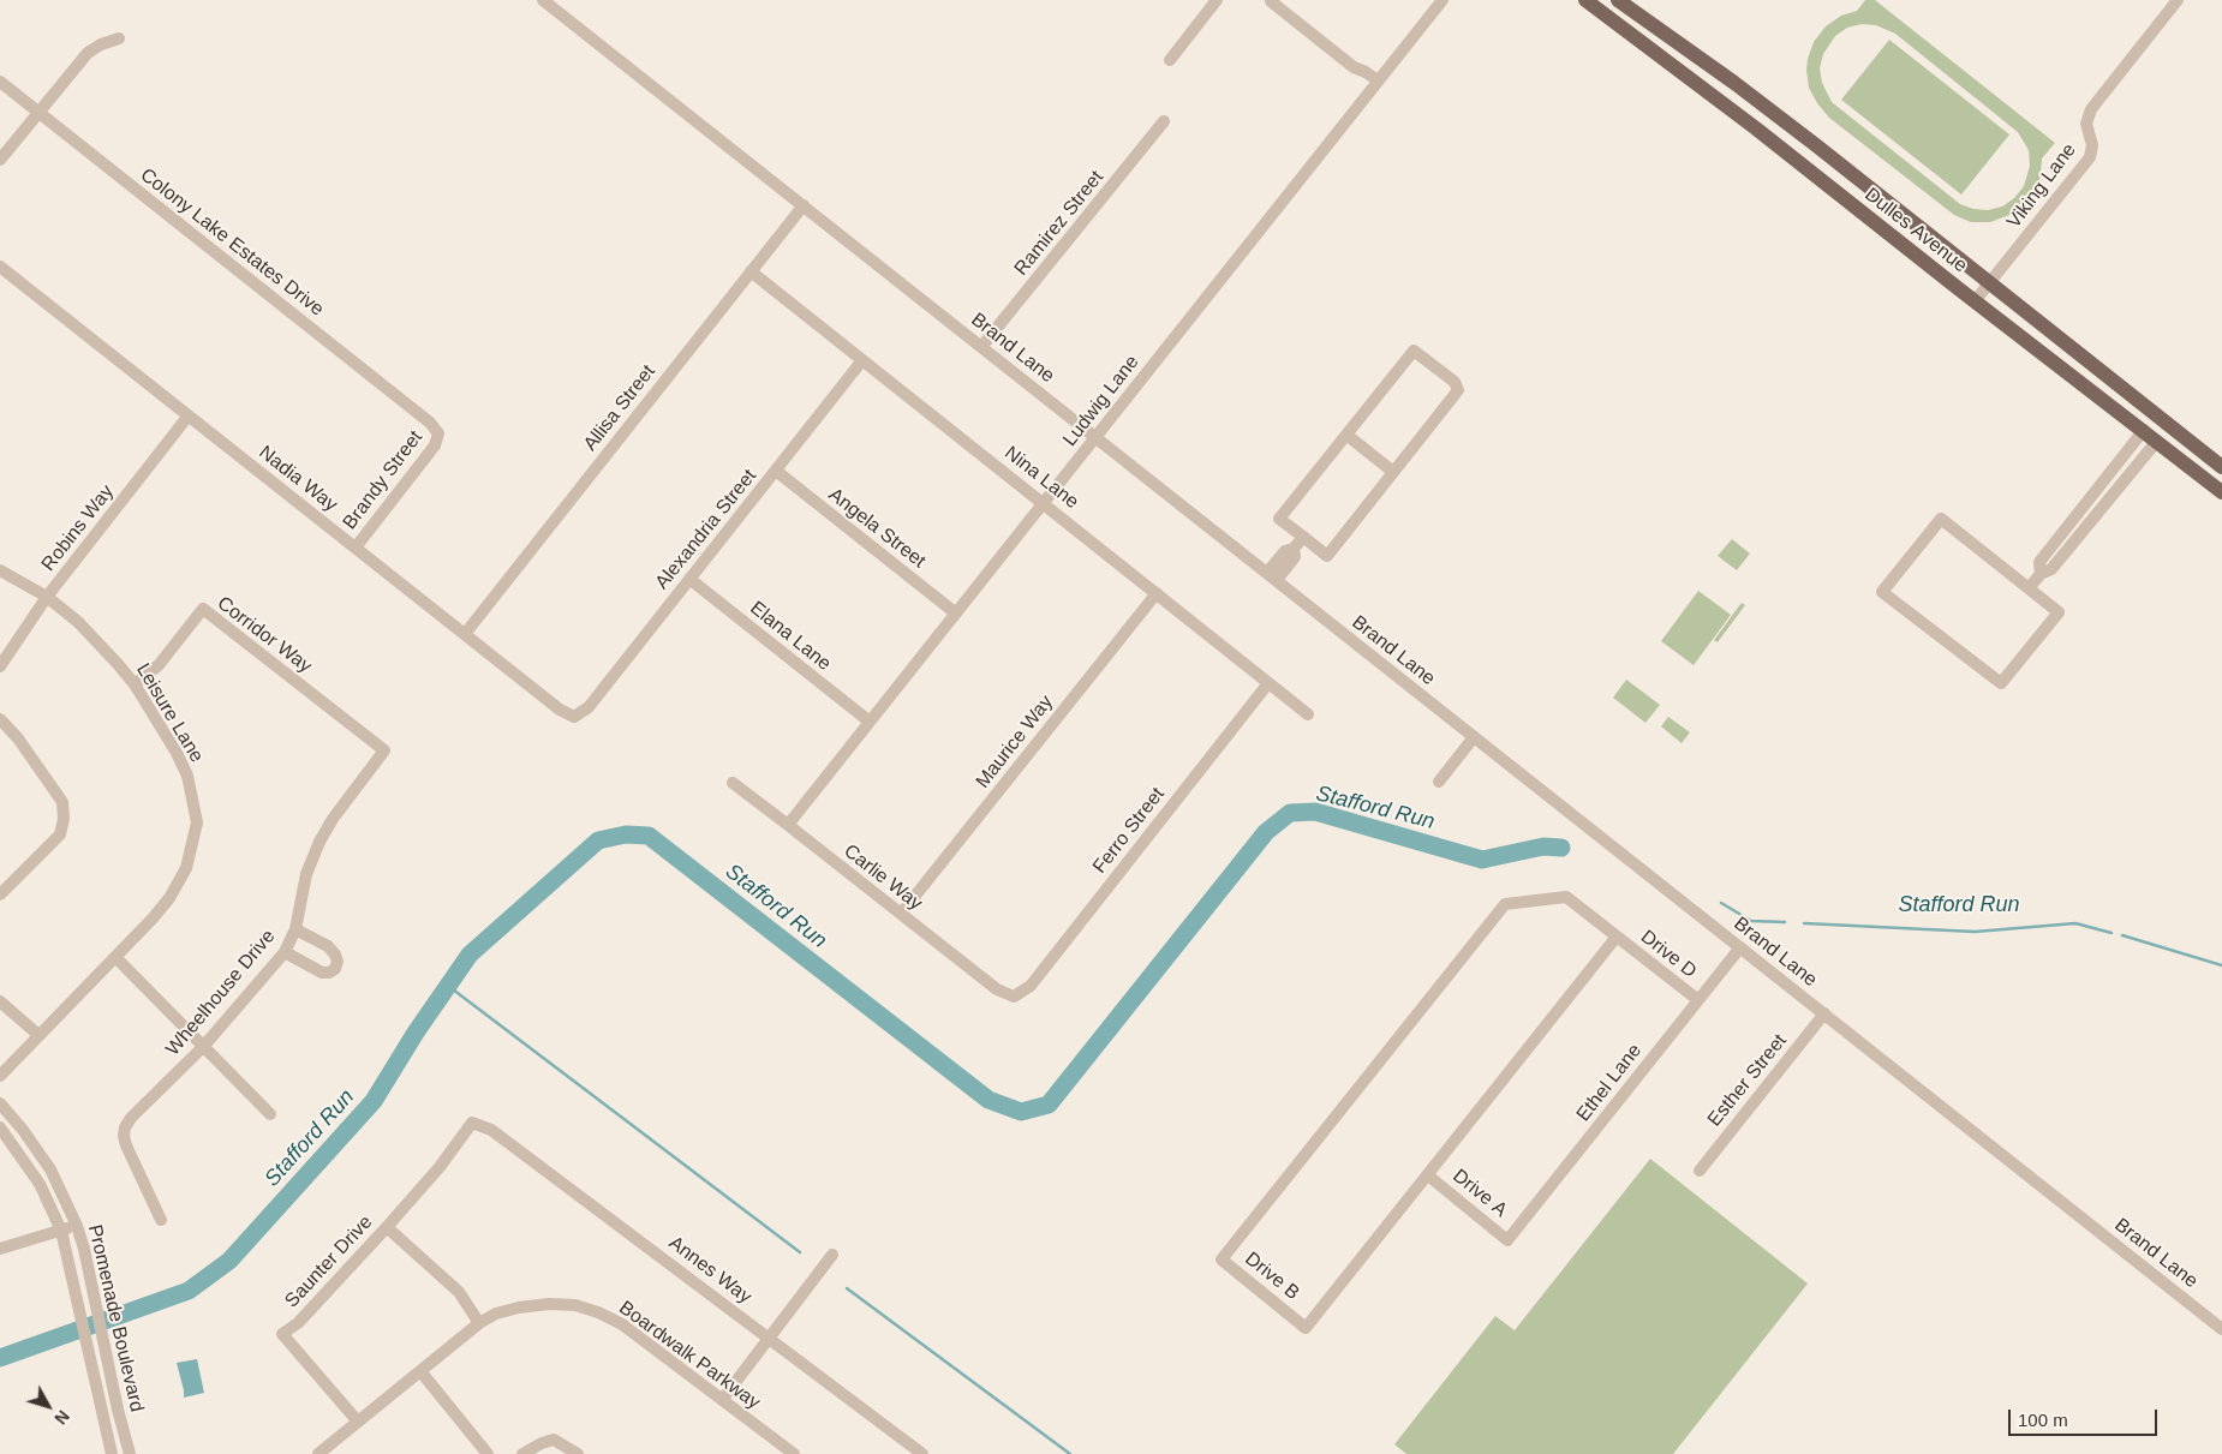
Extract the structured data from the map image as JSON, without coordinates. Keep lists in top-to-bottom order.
{
  "streets": {
    "main road": ["Dulles Avenue"],
    "street": [
      "Viking Lane",
      "Ramirez Street",
      "Colony Lake Estates Drive",
      "Brand Lane",
      "Ludwig Lane",
      "Allisa Street",
      "Nina Lane",
      "Nadia Way",
      "Brandy Street",
      "Robins Way",
      "Angela Street",
      "Alexandria Street",
      "Corridor Way",
      "Elana Lane",
      "Leisure Lane",
      "Maurice Way",
      "Ferro Street",
      "Carlie Way",
      "Drive D",
      "Wheelhouse Drive",
      "Esther Street",
      "Ethel Lane",
      "Drive A",
      "Saunter Drive",
      "Annes Way",
      "Drive B",
      "Promenade Boulevard",
      "Boardwalk Parkway"
    ]
  },
  "crossings": [
    ["Viking Lane", "Dulles Avenue"],
    ["Ramirez Street", "Brand Lane"],
    ["Colony Lake Estates Drive", "Brandy Street"],
    ["Brand Lane", "Ludwig Lane"],
    ["Brand Lane", "Allisa Street"],
    ["Brand Lane", "Esther Street"],
    ["Brand Lane", "Ethel Lane"],
    ["Ludwig Lane", "Nina Lane"],
    ["Ludwig Lane", "Angela Street"],
    ["Ludwig Lane", "Elana Lane"],
    ["Ludwig Lane", "Carlie Way"],
    ["Allisa Street", "Nina Lane"],
    ["Allisa Street", "Nadia Way"],
    ["Nina Lane", "Alexandria Street"],
    ["Nina Lane", "Maurice Way"],
    ["Nina Lane", "Ferro Street"],
    ["Nadia Way", "Brandy Street"],
    ["Nadia Way", "Robins Way"],
    ["Nadia Way", "Alexandria Street"],
    ["Robins Way", "Leisure Lane"],
    ["Angela Street", "Alexandria Street"],
    ["Alexandria Street", "Elana Lane"],
    ["Corridor Way", "Leisure Lane"],
    ["Corridor Way", "Wheelhouse Drive"],
    ["Maurice Way", "Carlie Way"],
    ["Ferro Street", "Carlie Way"],
    ["Drive D", "Ethel Lane"],
    ["Drive D", "Drive B"],
    ["Ethel Lane", "Drive A"],
    ["Drive A", "Drive B"],
    ["Saunter Drive", "Annes Way"],
    ["Saunter Drive", "Boardwalk Parkway"]
  ],
  "water": ["Stafford Run"],
  "scale_bar": "100 m",
  "north": "bottom right"
}
